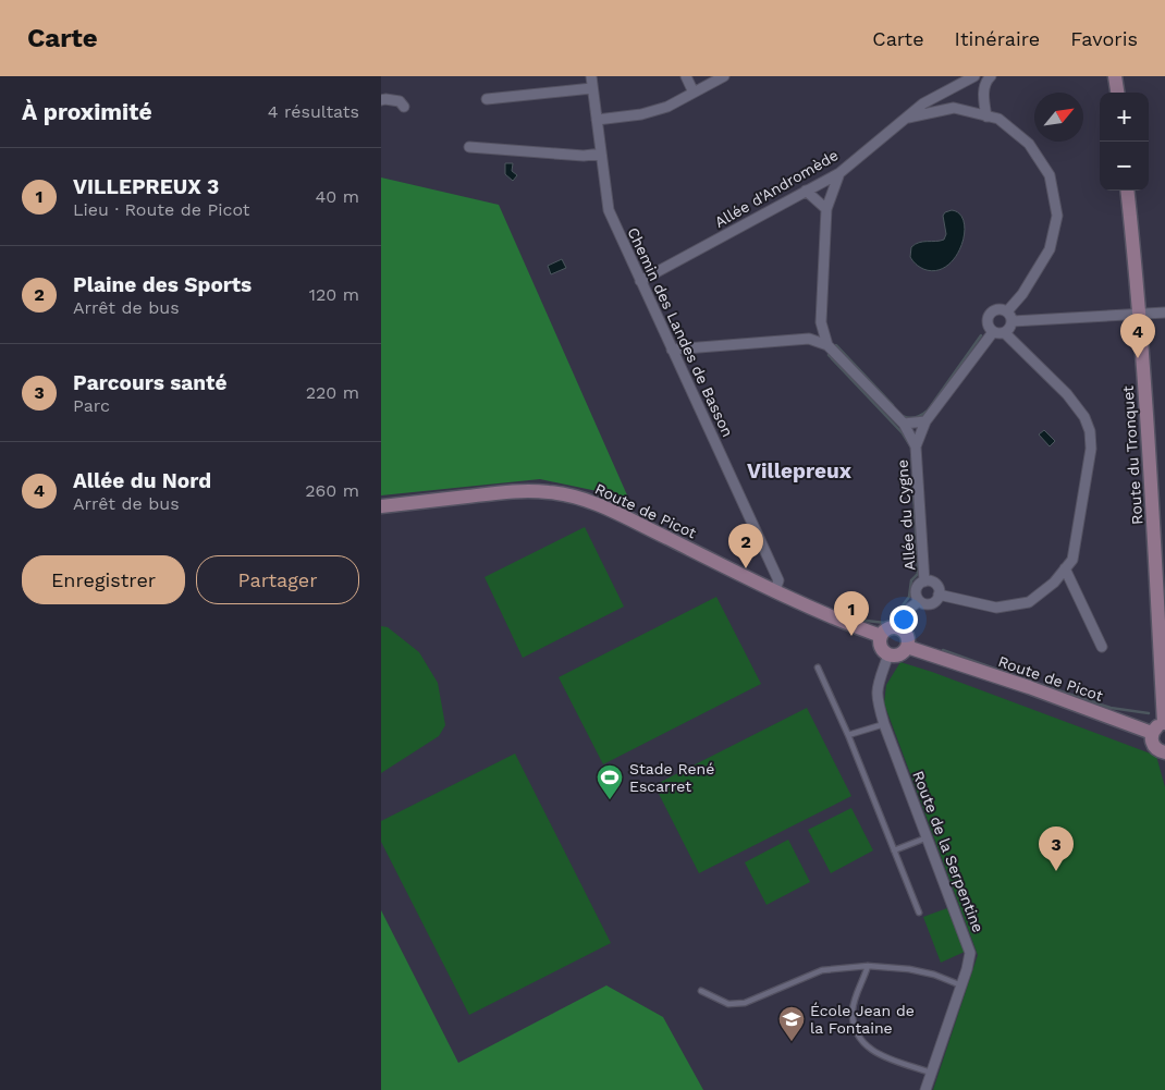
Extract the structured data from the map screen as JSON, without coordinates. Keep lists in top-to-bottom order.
{
  "streets": {
    "main road": ["Route du Tronquet", "Route de Picot"],
    "street": [
      "Allée d'Andromède",
      "Chemin des Landes de Basson",
      "Allée du Cygne",
      "Route de la Serpentine"
    ]
  },
  "crossings": [
    ["Allée d'Andromède", "Chemin des Landes de Basson"],
    ["Chemin des Landes de Basson", "Route de Picot"],
    ["Route de Picot", "Route de la Serpentine"]
  ],
  "districts": ["Villepreux"],
  "places": {
    "sports": ["Stade René Escarret"],
    "school or university": ["École Jean de la Fontaine"]
  },
  "north": "top right",
  "page": {
    "header": "Carte",
    "nav": ["Carte", "Itinéraire", "Favoris"],
    "heading": ["À proximité", "4 résultats"],
    "map_buttons": ["+", "−"],
    "list": [
      {
        "mark": "1",
        "name": "VILLEPREUX 3",
        "note": "Lieu · Route de Picot",
        "value": "40 m"
      },
      {
        "mark": "2",
        "name": "Plaine des Sports",
        "note": "Arrêt de bus",
        "value": "120 m"
      },
      {
        "mark": "3",
        "name": "Parcours santé",
        "note": "Parc",
        "value": "220 m"
      },
      {
        "mark": "4",
        "name": "Allée du Nord",
        "note": "Arrêt de bus",
        "value": "260 m"
      }
    ],
    "pins": [
      "4",
      "2",
      "1",
      "3"
    ],
    "buttons": ["Enregistrer", "Partager"]
  }
}
